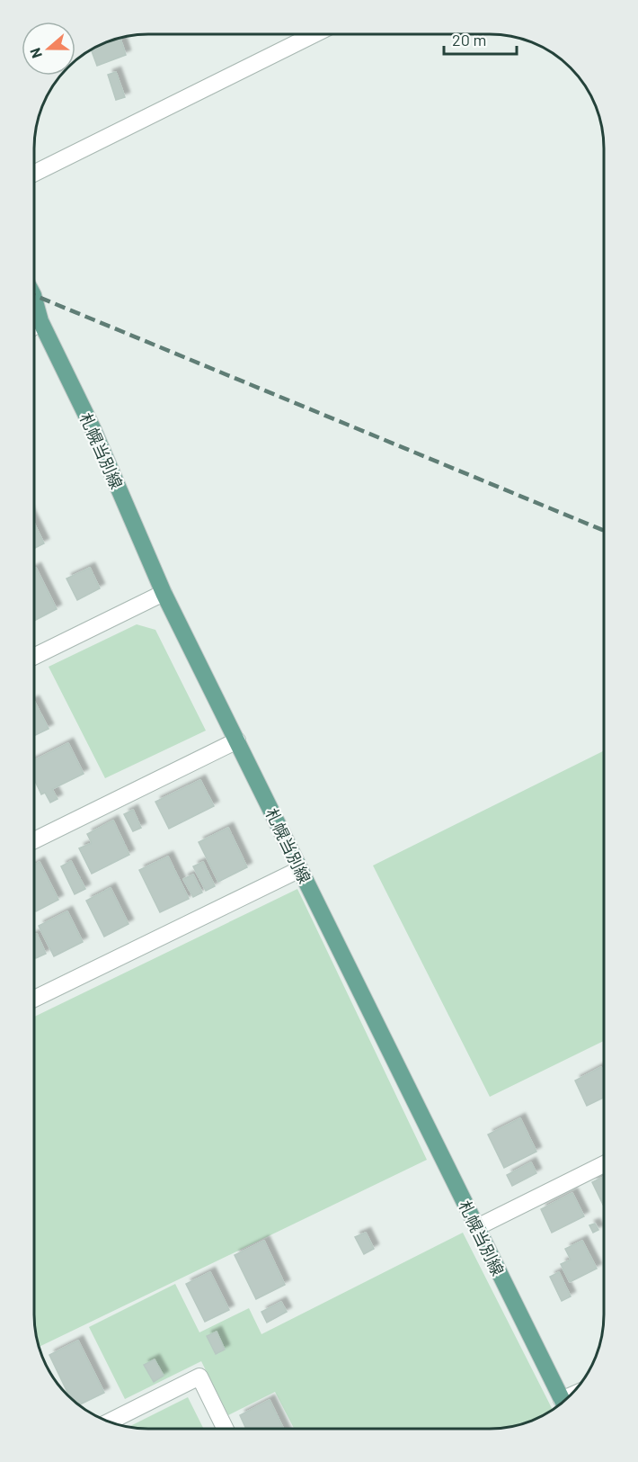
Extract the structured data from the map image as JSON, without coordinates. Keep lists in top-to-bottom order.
{
  "streets": {
    "main road": ["札幌当別線"]
  },
  "scale_bar": "20 m",
  "north": "left"
}
